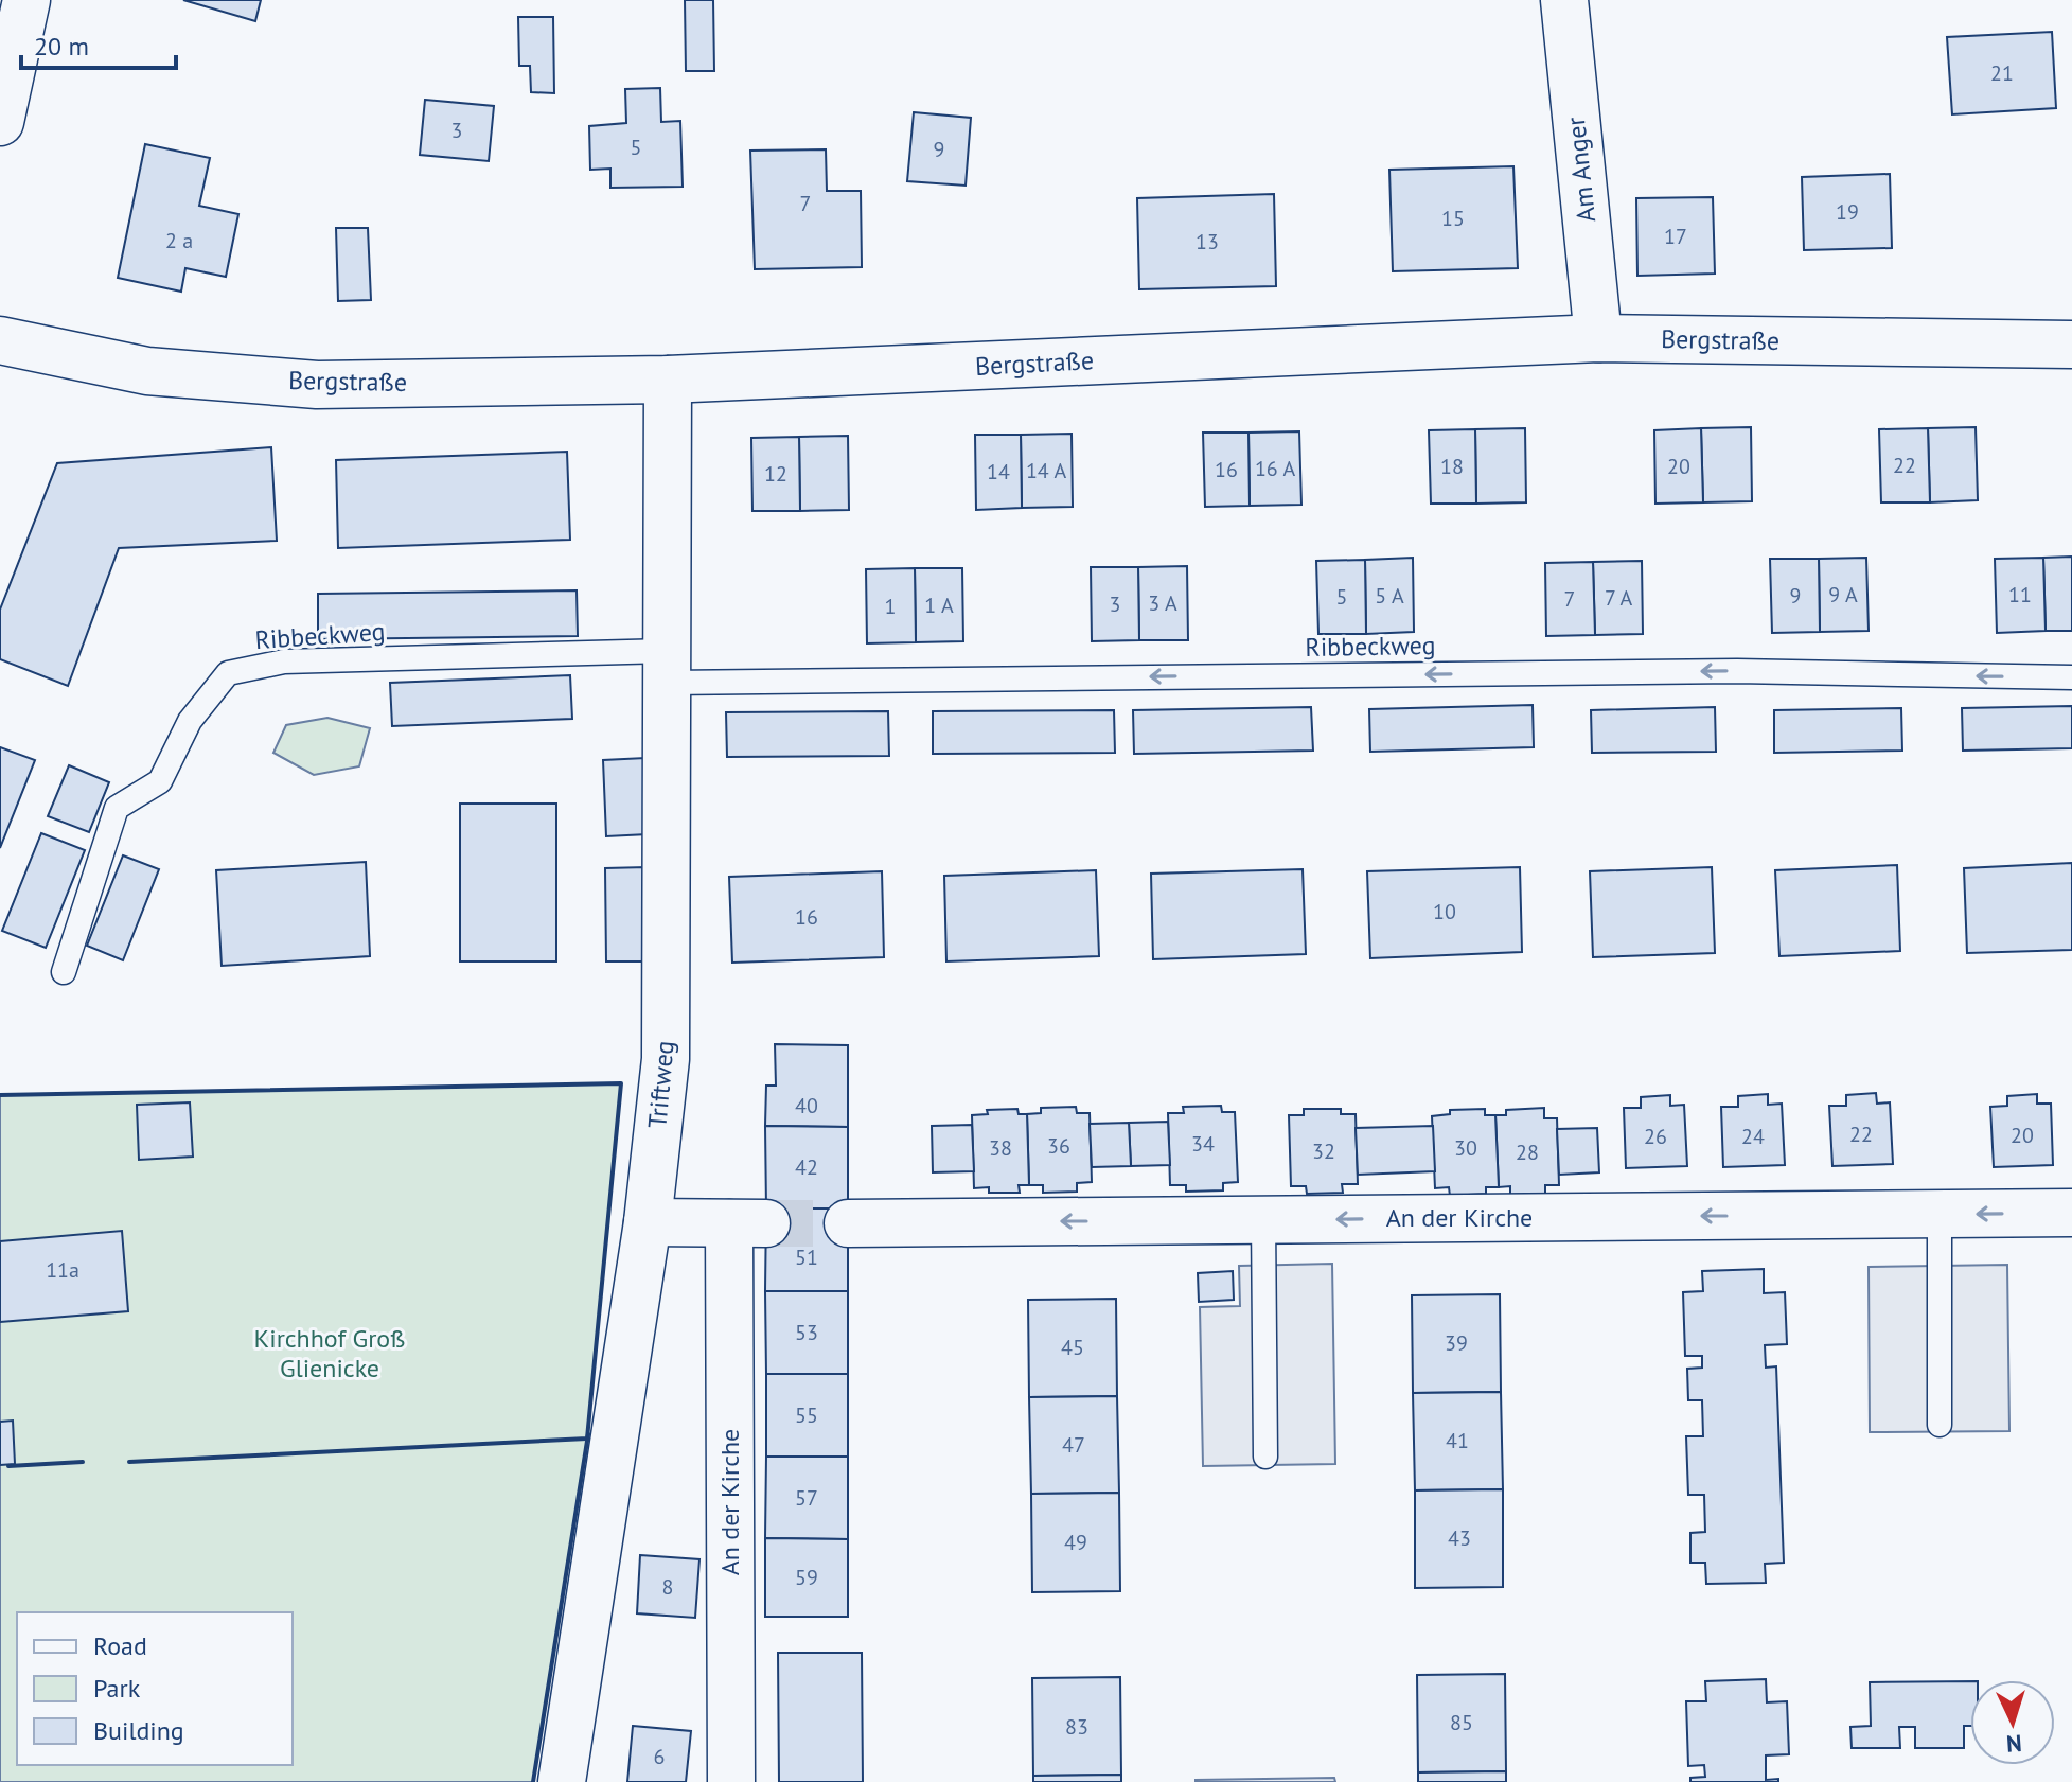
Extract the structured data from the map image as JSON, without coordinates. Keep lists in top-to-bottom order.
{
  "streets": {
    "street": [
      "Am Anger",
      "Bergstraße",
      "Triftweg",
      "An der Kirche"
    ],
    "lane": ["Ribbeckweg"]
  },
  "crossings": [
    ["Am Anger", "Bergstraße"],
    ["Bergstraße", "Triftweg"],
    ["Ribbeckweg", "Triftweg"],
    ["Triftweg", "An der Kirche"]
  ],
  "one_way": ["Ribbeckweg", "An der Kirche"],
  "parks": ["Kirchhof Groß Glienicke"],
  "house_numbers": [
    "21",
    "3",
    "5",
    "9",
    "7",
    "19",
    "15",
    "17",
    "2 a",
    "13",
    "22",
    "18",
    "20",
    "16 A",
    "16",
    "14 A",
    "14",
    "12",
    "9 A",
    "11",
    "5 A",
    "9",
    "5",
    "7 A",
    "7",
    "3 A",
    "3",
    "1 A",
    "1",
    "10",
    "16",
    "40",
    "22",
    "20",
    "26",
    "24",
    "34",
    "36",
    "38",
    "30",
    "32",
    "28",
    "42",
    "51",
    "11a",
    "53",
    "39",
    "45",
    "55",
    "41",
    "47",
    "57",
    "43",
    "49",
    "59",
    "8",
    "85",
    "83",
    "6"
  ],
  "legend": ["Road", "Park", "Building"],
  "scale_bar": "20 m",
  "north": "bottom"
}
